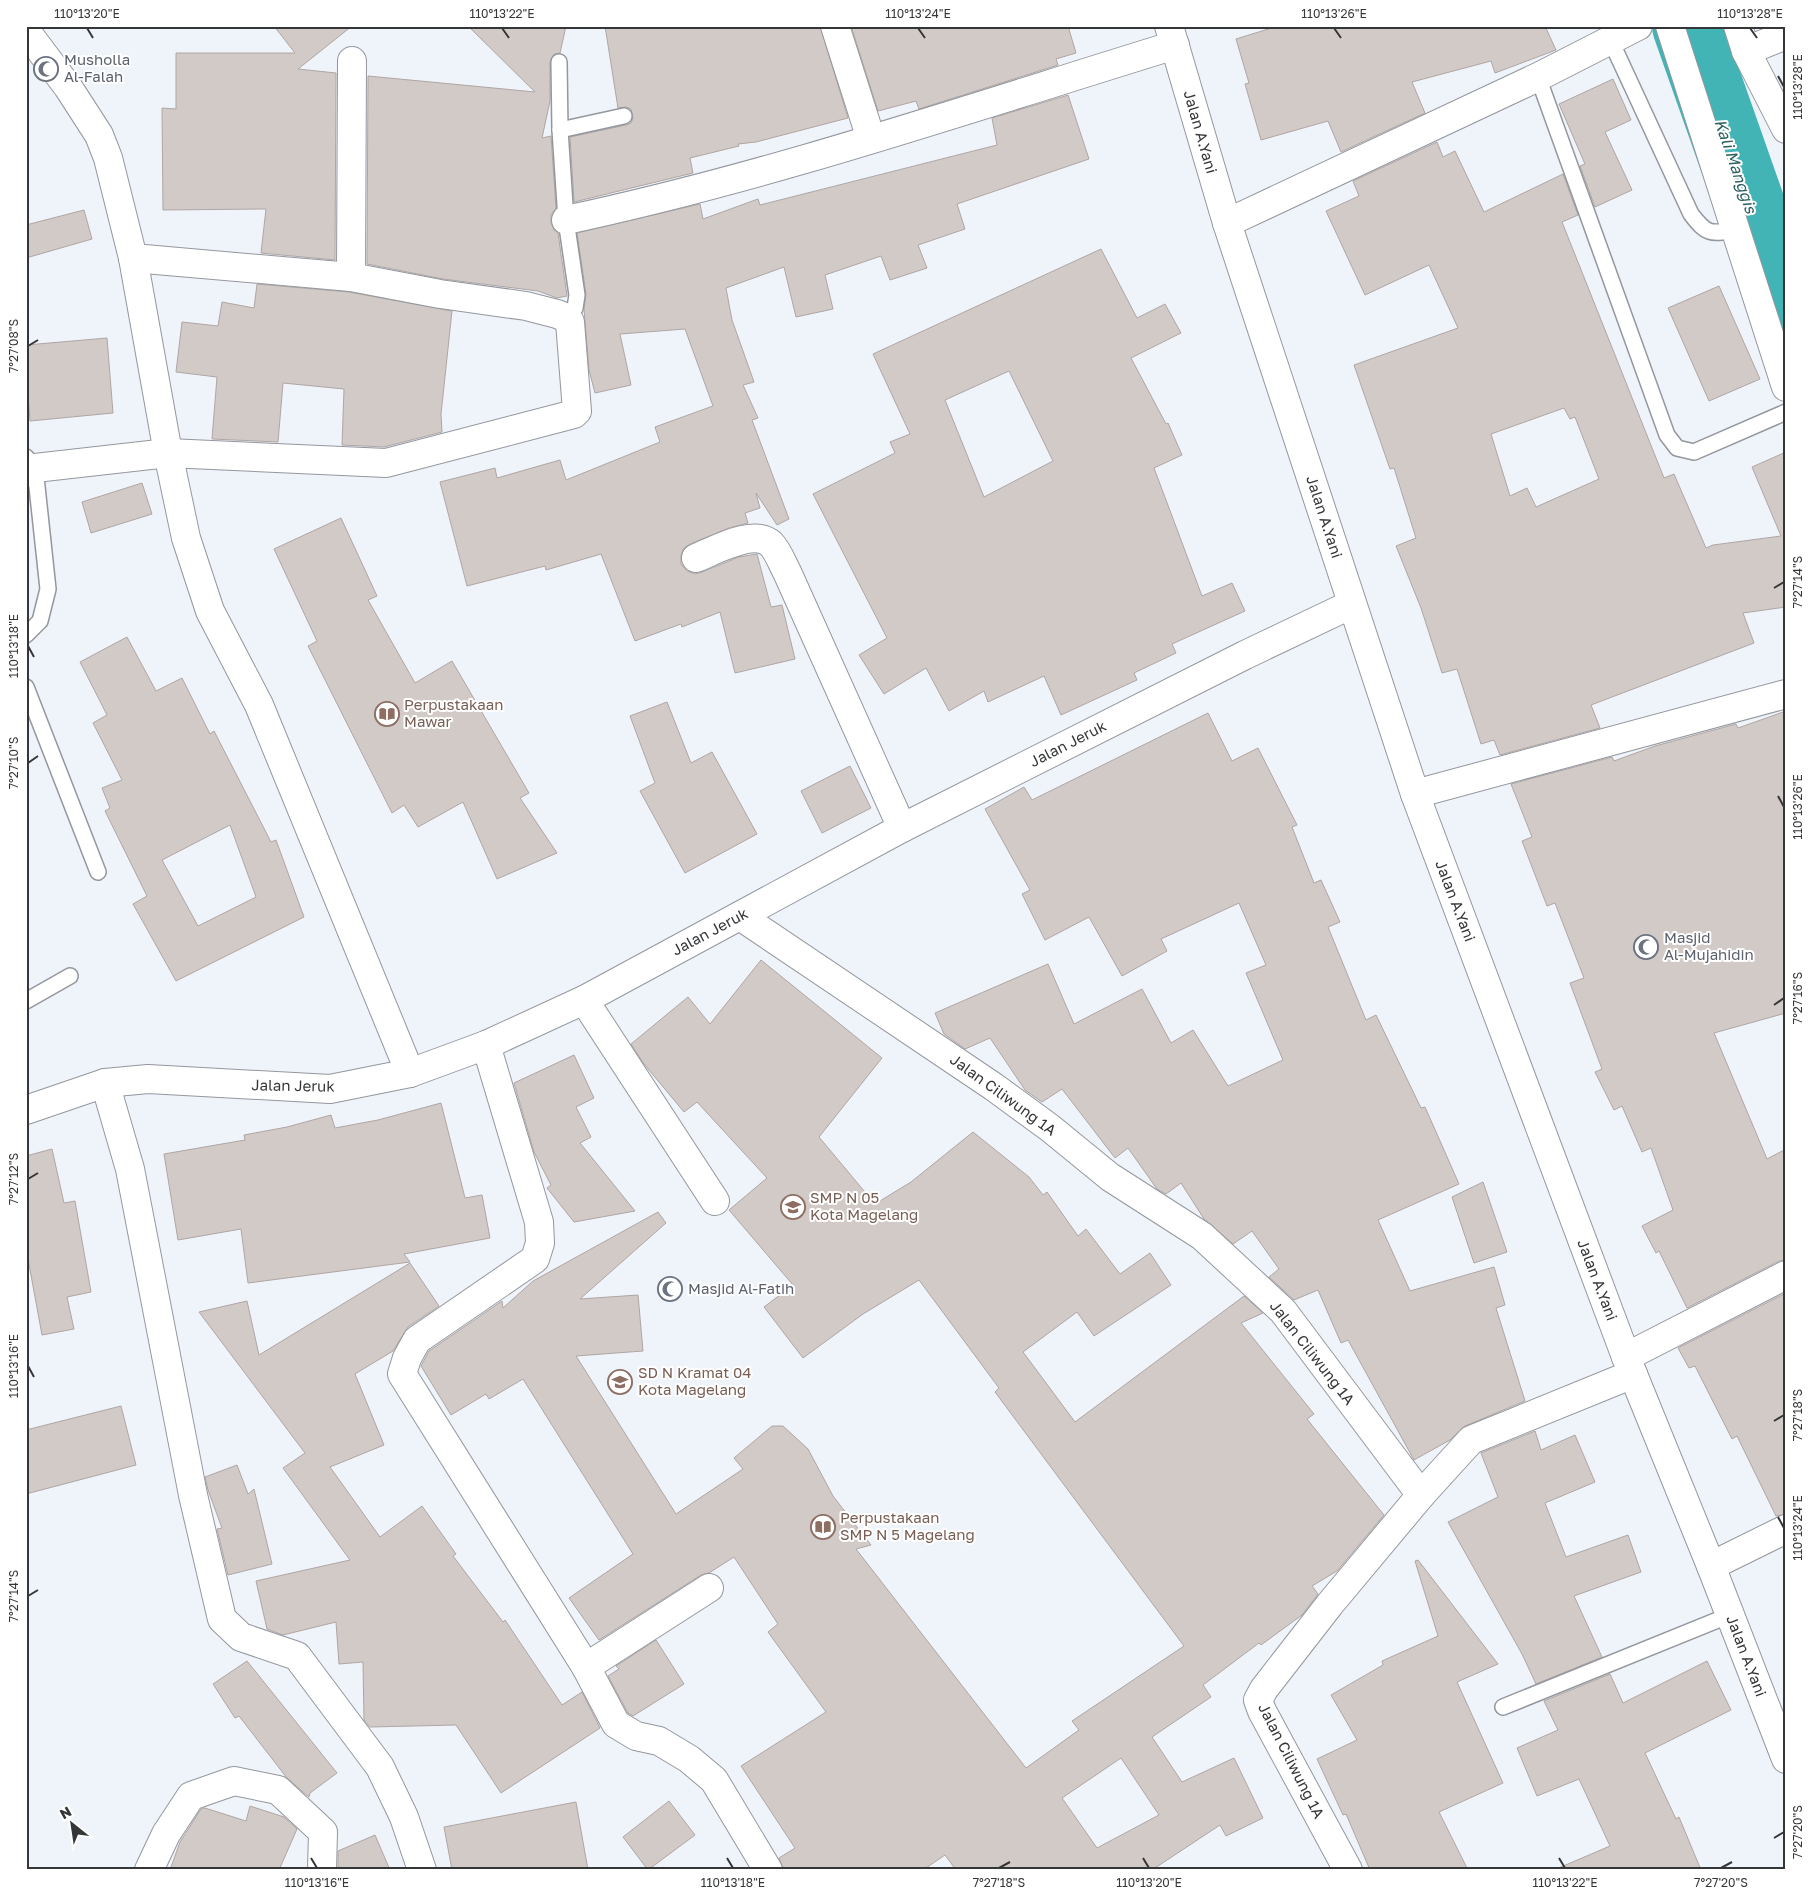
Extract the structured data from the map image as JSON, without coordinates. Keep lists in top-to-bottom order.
{
  "streets": {
    "main road": ["Jalan A.Yani", "Jalan Jeruk", "Jalan Ciliwung 1A"]
  },
  "crossings": [
    ["Jalan A.Yani", "Jalan Jeruk"],
    ["Jalan Jeruk", "Jalan Ciliwung 1A"]
  ],
  "water": ["Kali Manggis"],
  "places": {
    "mosque": ["Musholla Al-Falah", "Masjid Al-Mujahidin", "Masjid Al-Fatih"],
    "library": ["Perpustakaan Mawar", "Perpustakaan SMP N 5 Magelang"],
    "school or university": ["SMP N 05 Kota Magelang", "SD N Kramat 04 Kota Magelang"]
  },
  "north": "top left",
  "coordinates": [
    "110°13'20\"E",
    "110°13'22\"E",
    "110°13'24\"E",
    "110°13'26\"E",
    "110°13'28\"E",
    "7°27'08\"S",
    "7°27'14\"S",
    "110°13'18\"E",
    "7°27'10\"S",
    "7°27'16\"S",
    "7°27'12\"S",
    "110°13'16\"E",
    "7°27'18\"S",
    "7°27'20\"S"
  ]
}
